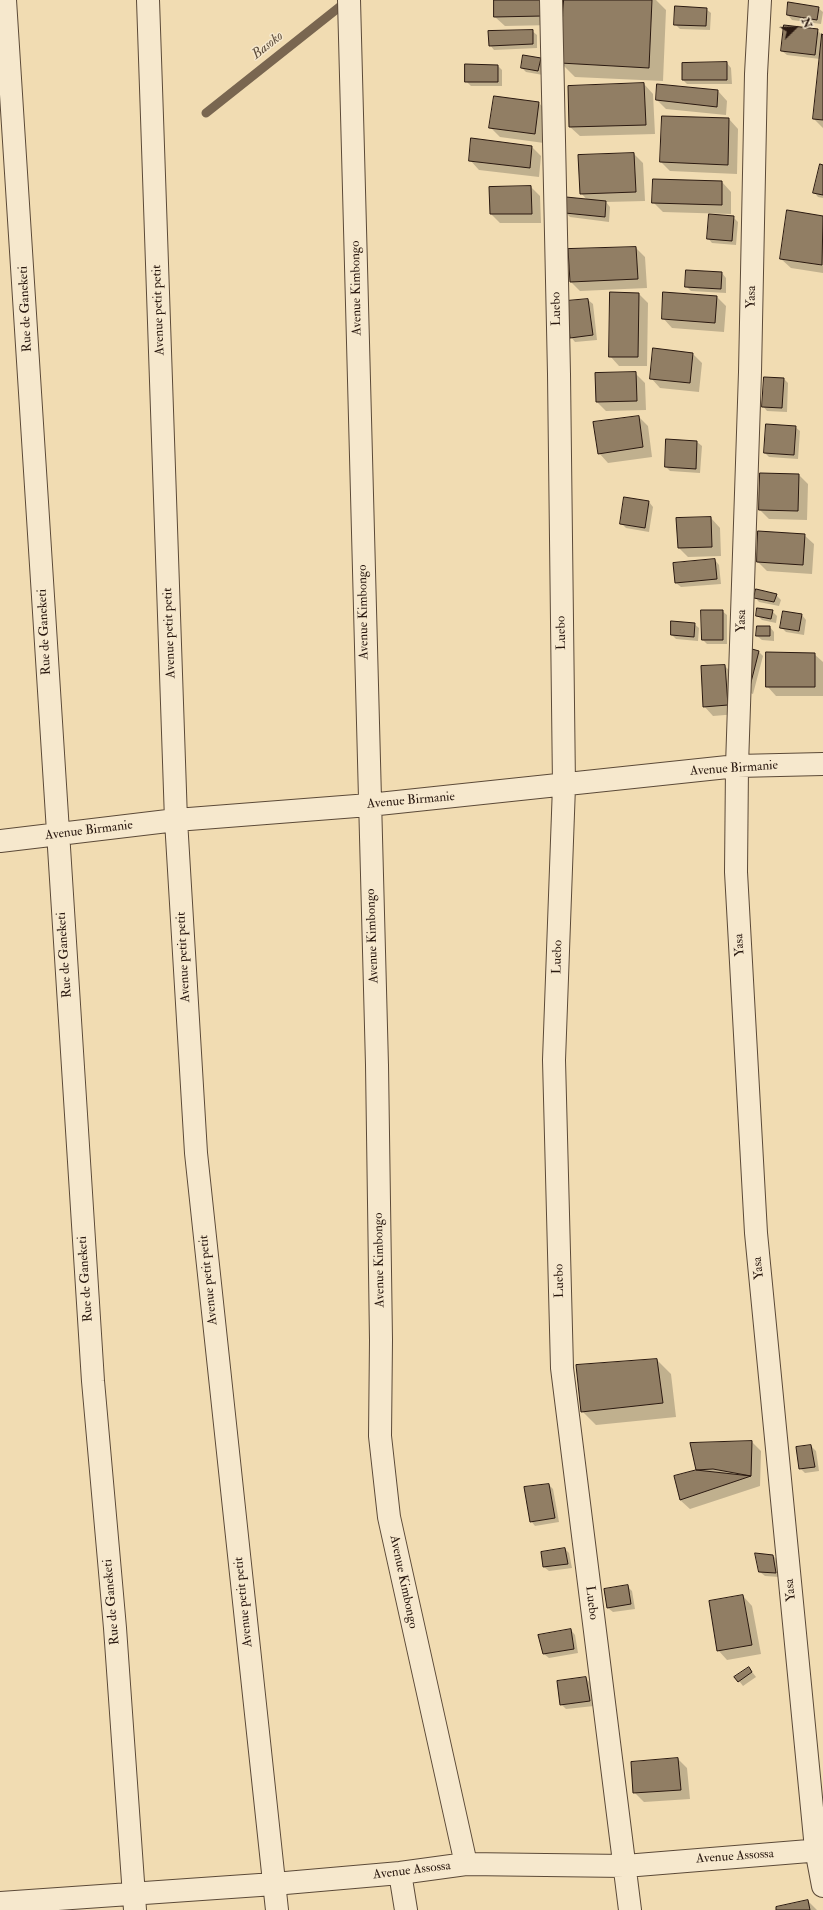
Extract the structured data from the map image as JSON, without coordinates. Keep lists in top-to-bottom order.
{
  "streets": {
    "street": [
      "Avenue Kimbongo",
      "Yasa",
      "Rue de Ganeketi",
      "Luebo",
      "Avenue petit petit",
      "Avenue Birmanie",
      "Avenue Assossa"
    ]
  },
  "crossings": [
    ["Avenue Kimbongo", "Avenue Birmanie"],
    ["Avenue Kimbongo", "Avenue Assossa"],
    ["Yasa", "Avenue Birmanie"],
    ["Yasa", "Avenue Assossa"],
    ["Rue de Ganeketi", "Avenue Birmanie"],
    ["Rue de Ganeketi", "Avenue Assossa"],
    ["Luebo", "Avenue Birmanie"],
    ["Luebo", "Avenue Assossa"],
    ["Avenue petit petit", "Avenue Birmanie"],
    ["Avenue petit petit", "Avenue Assossa"]
  ],
  "water": ["Basoko"],
  "north": "top right"
}
